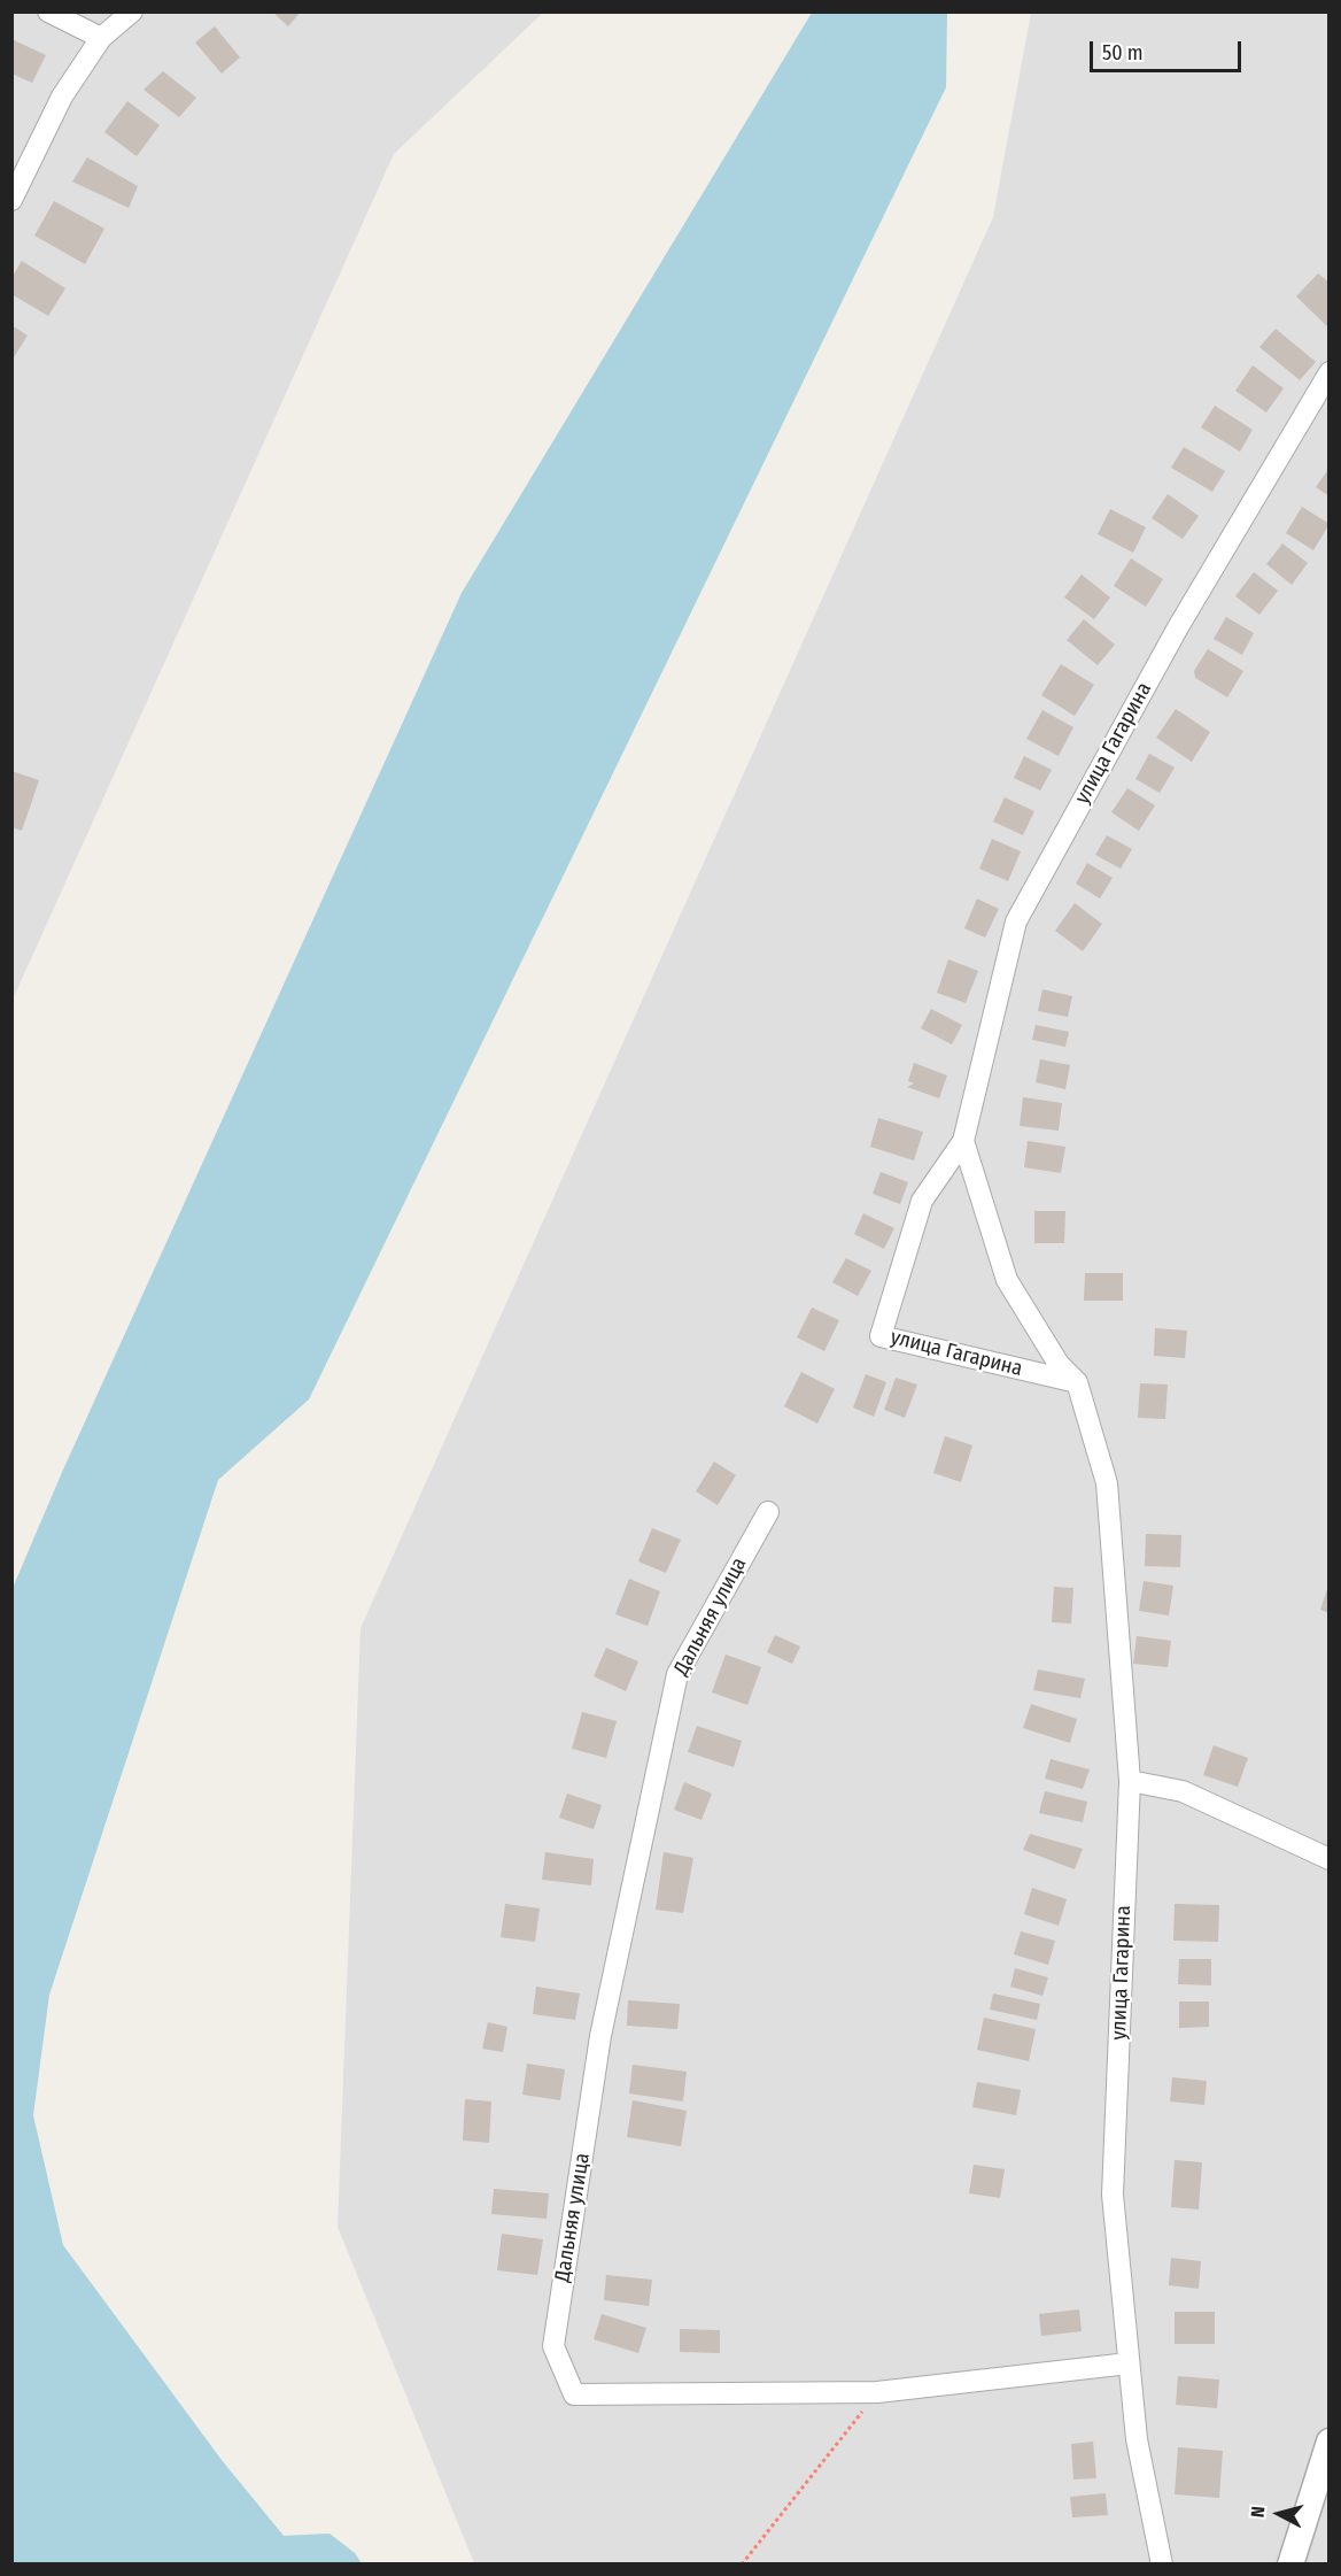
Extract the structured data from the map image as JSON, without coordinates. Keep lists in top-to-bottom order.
{
  "streets": {
    "street": ["улица Гагарина", "Дальняя улица"]
  },
  "crossings": [
    ["улица Гагарина", "Дальняя улица"]
  ],
  "scale_bar": "50 m",
  "north": "left"
}
